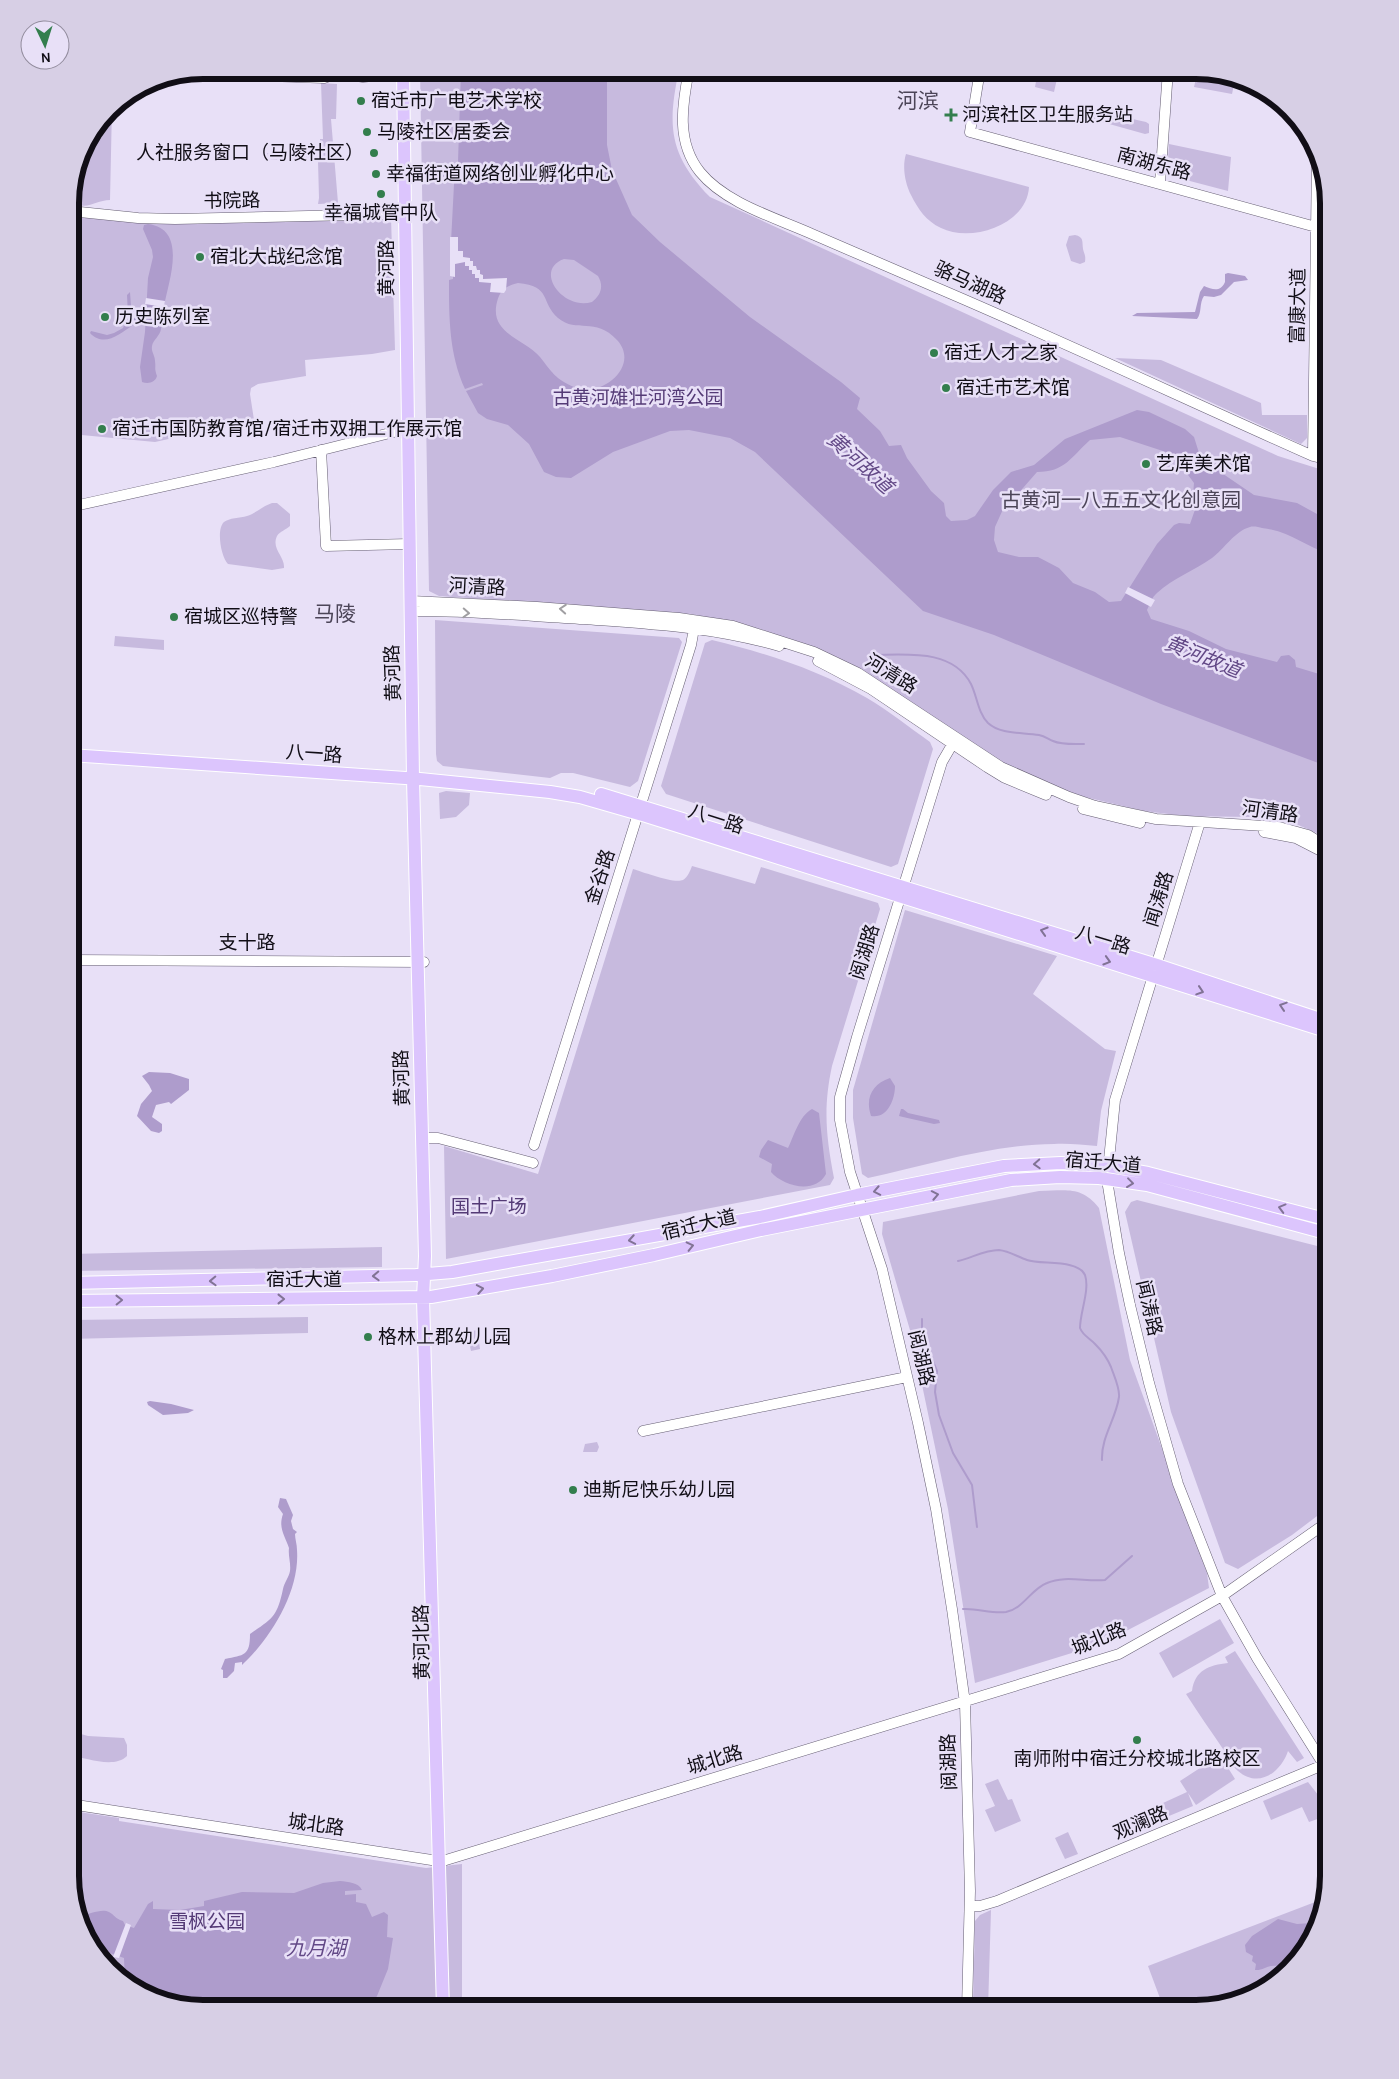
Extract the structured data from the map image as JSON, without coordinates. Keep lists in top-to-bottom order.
{
  "streets": {
    "main road": [
      "黄河路",
      "八一路",
      "宿迁大道",
      "黄河北路"
    ],
    "street": [
      "南湖东路",
      "书院路",
      "骆马湖路",
      "富康大道",
      "河清路",
      "金谷路",
      "闻涛路",
      "支十路",
      "阅湖路",
      "城北路",
      "观澜路"
    ]
  },
  "crossings": [
    ["南湖东路", "富康大道"],
    ["黄河路", "河清路"],
    ["黄河路", "八一路"],
    ["黄河路", "支十路"],
    ["黄河路", "宿迁大道"],
    ["黄河路", "黄河北路"],
    ["骆马湖路", "富康大道"],
    ["河清路", "金谷路"],
    ["河清路", "闻涛路"],
    ["河清路", "阅湖路"],
    ["八一路", "金谷路"],
    ["八一路", "闻涛路"],
    ["八一路", "阅湖路"],
    ["闻涛路", "宿迁大道"],
    ["闻涛路", "城北路"],
    ["阅湖路", "宿迁大道"],
    ["阅湖路", "城北路"],
    ["阅湖路", "观澜路"],
    ["宿迁大道", "黄河北路"],
    ["城北路", "黄河北路"]
  ],
  "districts": ["河滨", "古黄河一八五五文化创意园", "马陵"],
  "water": ["黄河故道", "九月湖"],
  "parks": ["古黄河雄壮河湾公园", "国土广场", "雪枫公园"],
  "places": {
    "other": [
      "宿迁市广电艺术学校",
      "马陵社区居委会",
      "人社服务窗口（马陵社区）",
      "幸福街道网络创业孵化中心",
      "幸福城管中队",
      "宿北大战纪念馆",
      "历史陈列室",
      "宿迁人才之家",
      "宿迁市艺术馆",
      "宿迁市国防教育馆/宿迁市双拥工作展示馆",
      "艺库美术馆",
      "宿城区巡特警",
      "格林上郡幼儿园",
      "迪斯尼快乐幼儿园",
      "南师附中宿迁分校城北路校区"
    ],
    "health": ["河滨社区卫生服务站"]
  },
  "north": "bottom"
}
